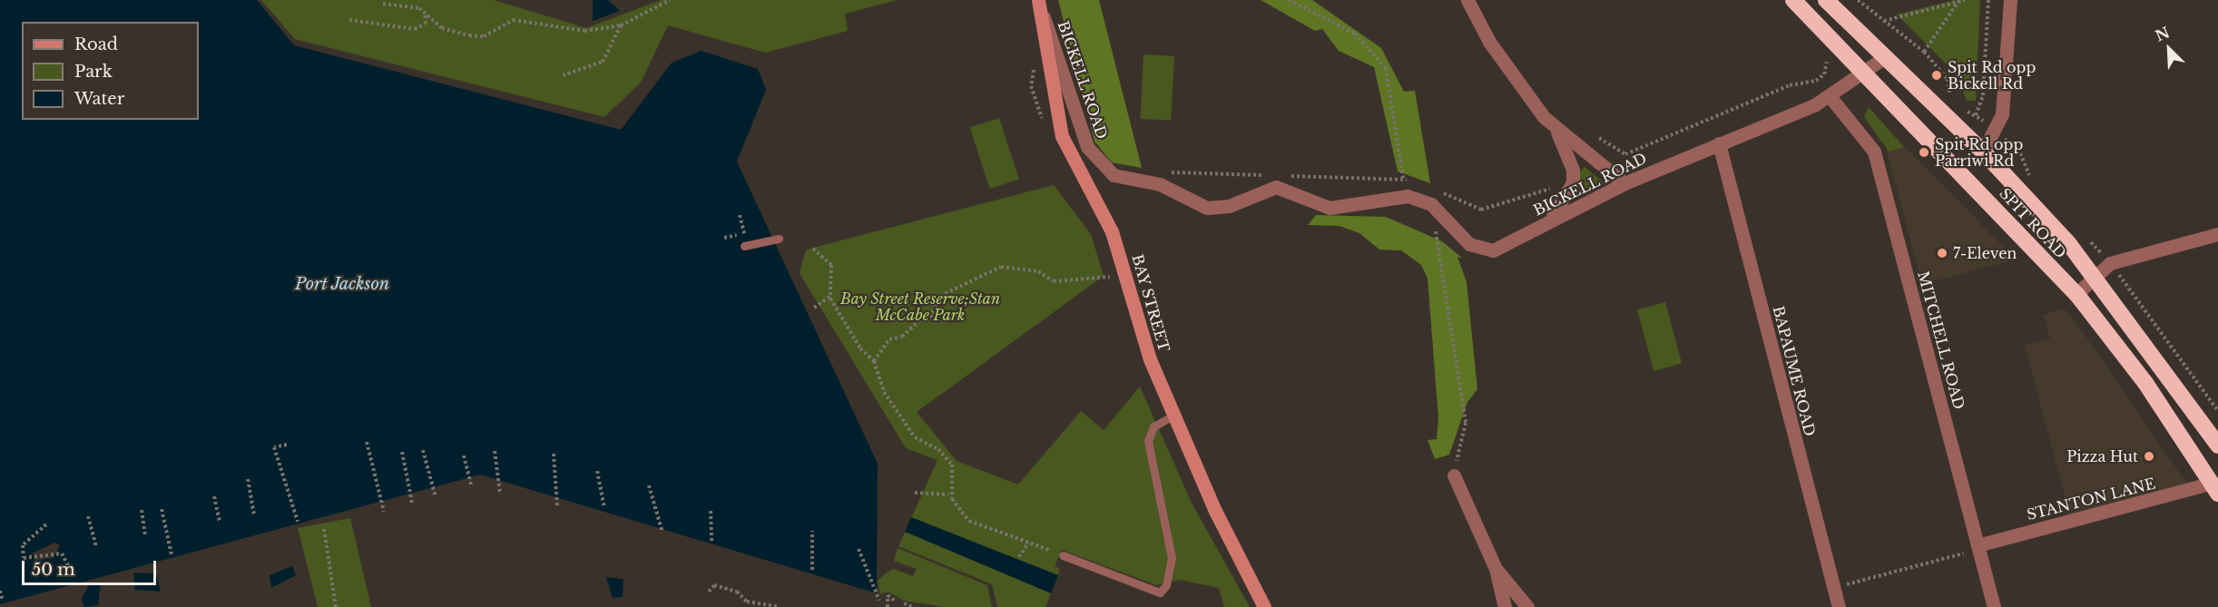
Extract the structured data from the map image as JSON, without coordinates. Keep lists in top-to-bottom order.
{
  "streets": {
    "highway": ["SPIT ROAD"],
    "street": [
      "BICKELL ROAD",
      "BAY STREET",
      "MITCHELL ROAD",
      "BAPAUME ROAD",
      "STANTON LANE"
    ]
  },
  "crossings": [
    ["BICKELL ROAD", "SPIT ROAD"],
    ["BICKELL ROAD", "BAY STREET"],
    ["BICKELL ROAD", "MITCHELL ROAD"],
    ["BICKELL ROAD", "BAPAUME ROAD"],
    ["SPIT ROAD", "STANTON LANE"],
    ["MITCHELL ROAD", "STANTON LANE"]
  ],
  "water": ["Port Jackson"],
  "parks": ["Bay Street Reserve;Stan McCabe Park"],
  "places": [
    "Spit Rd opp Bickell Rd",
    "Spit Rd opp Parriwi Rd",
    "7-Eleven",
    "Pizza Hut"
  ],
  "legend": ["Road", "Park", "Water"],
  "scale_bar": "50 m",
  "north": "top left"
}
